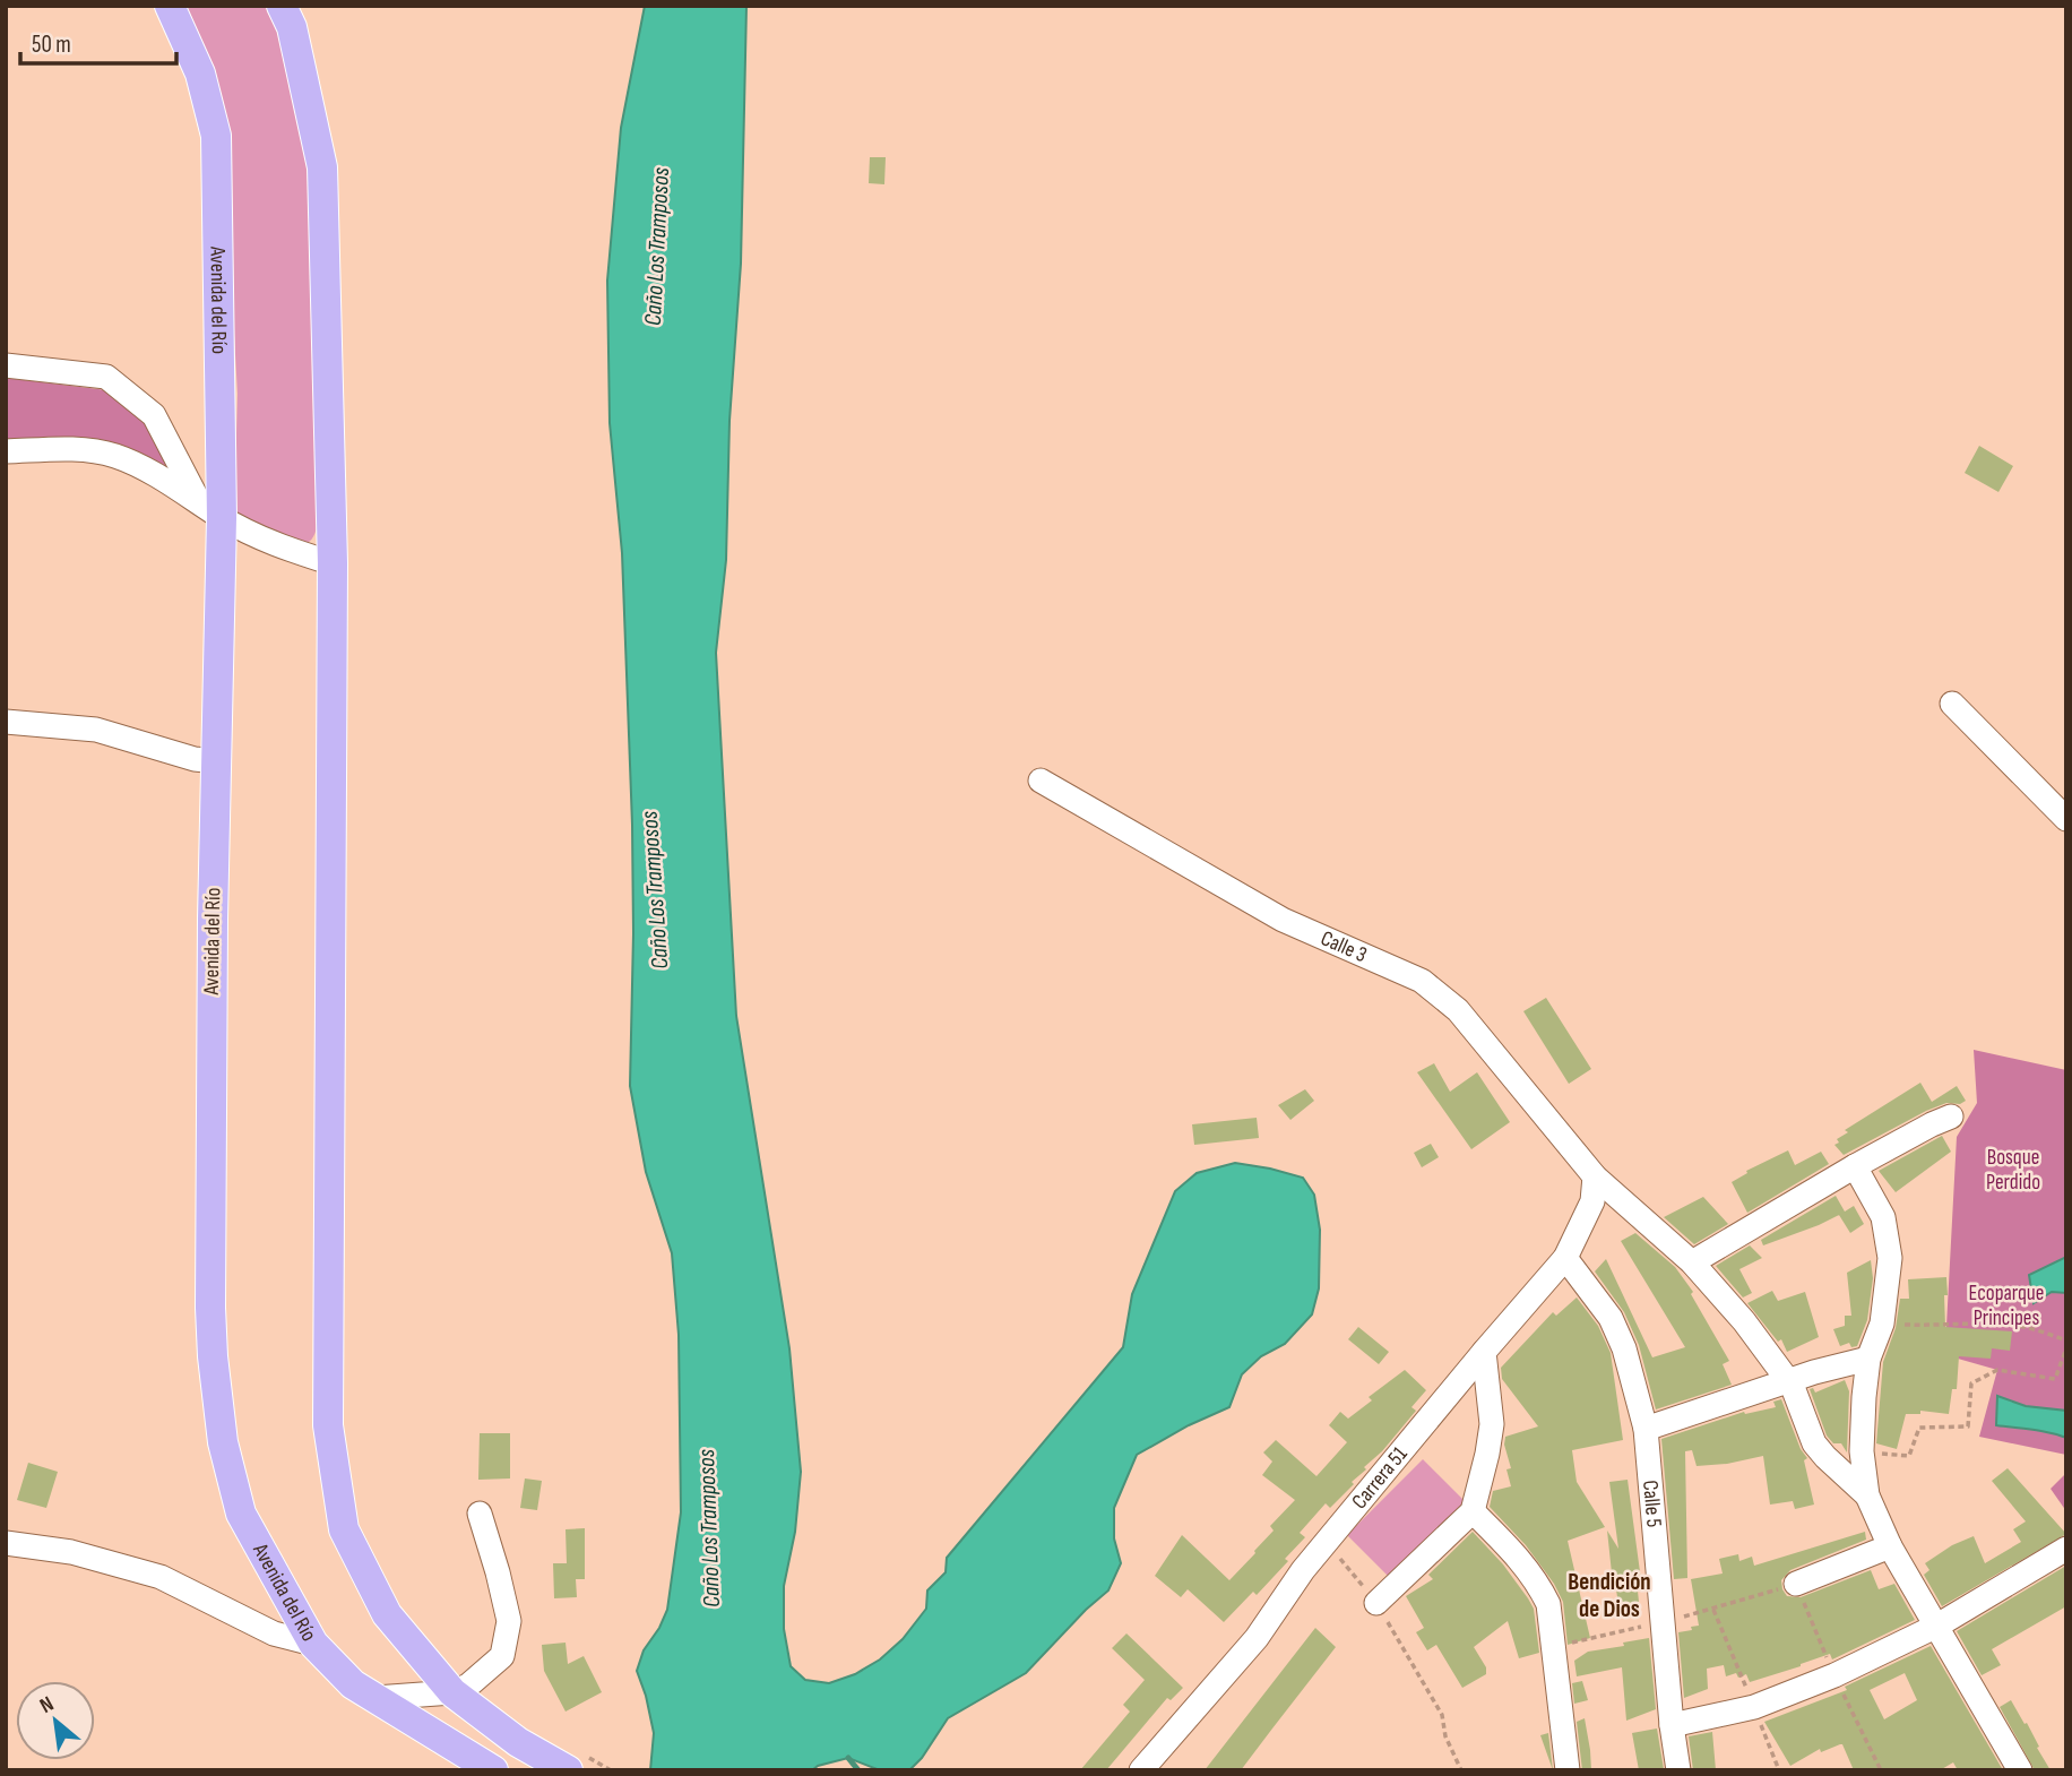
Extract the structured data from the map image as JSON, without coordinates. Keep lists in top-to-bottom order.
{
  "streets": {
    "main road": ["Avenida del Río"],
    "street": ["Calle 3", "Carrera 51", "Calle 5"]
  },
  "crossings": [
    ["Calle 3", "Carrera 51"],
    ["Carrera 51", "Calle 5"]
  ],
  "districts": ["Bendición de Dios"],
  "water": ["Caño Los Tramposos"],
  "parks": ["Bosque Perdido", "Ecoparque Principes"],
  "scale_bar": "50 m",
  "north": "top left"
}
